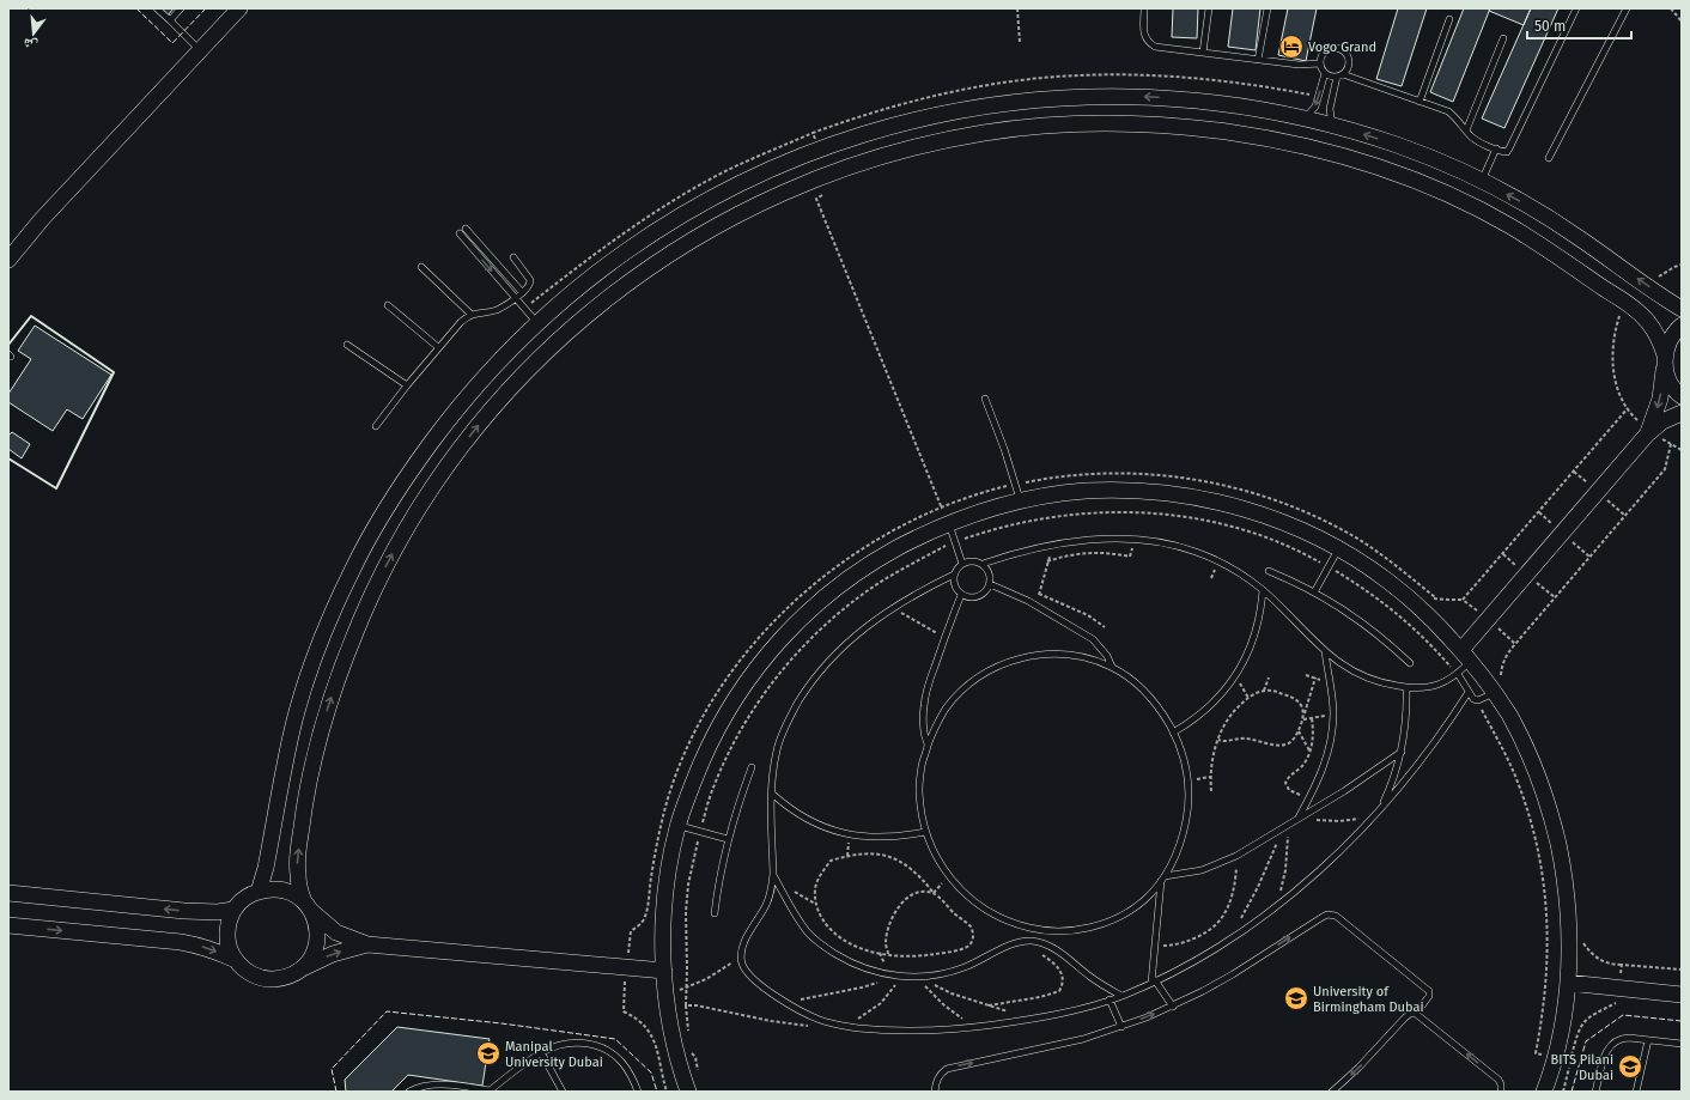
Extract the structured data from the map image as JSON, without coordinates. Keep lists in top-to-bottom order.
{
  "places": {
    "hotel": ["Vogo Grand"],
    "school or university": ["University of Birmingham Dubai", "Manipal University Dubai", "BITS Pilani Dubai"]
  },
  "scale_bar": "50 m",
  "north": "bottom"
}
